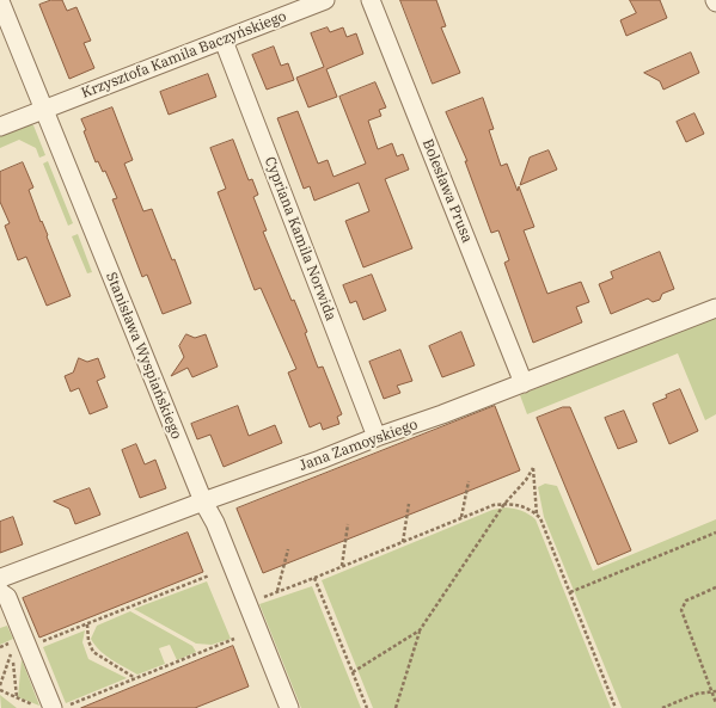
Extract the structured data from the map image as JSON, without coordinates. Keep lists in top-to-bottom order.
{
  "streets": {
    "street": [
      "Krzysztofa Kamila Baczyńskiego",
      "Bolesława Prusa",
      "Cypriana Kamila Norwida",
      "Stanisława Wyspiańskiego",
      "Jana Zamoyskiego"
    ]
  },
  "crossings": [
    ["Krzysztofa Kamila Baczyńskiego", "Cypriana Kamila Norwida"],
    ["Krzysztofa Kamila Baczyńskiego", "Stanisława Wyspiańskiego"],
    ["Bolesława Prusa", "Jana Zamoyskiego"],
    ["Cypriana Kamila Norwida", "Jana Zamoyskiego"],
    ["Stanisława Wyspiańskiego", "Jana Zamoyskiego"]
  ]
}
